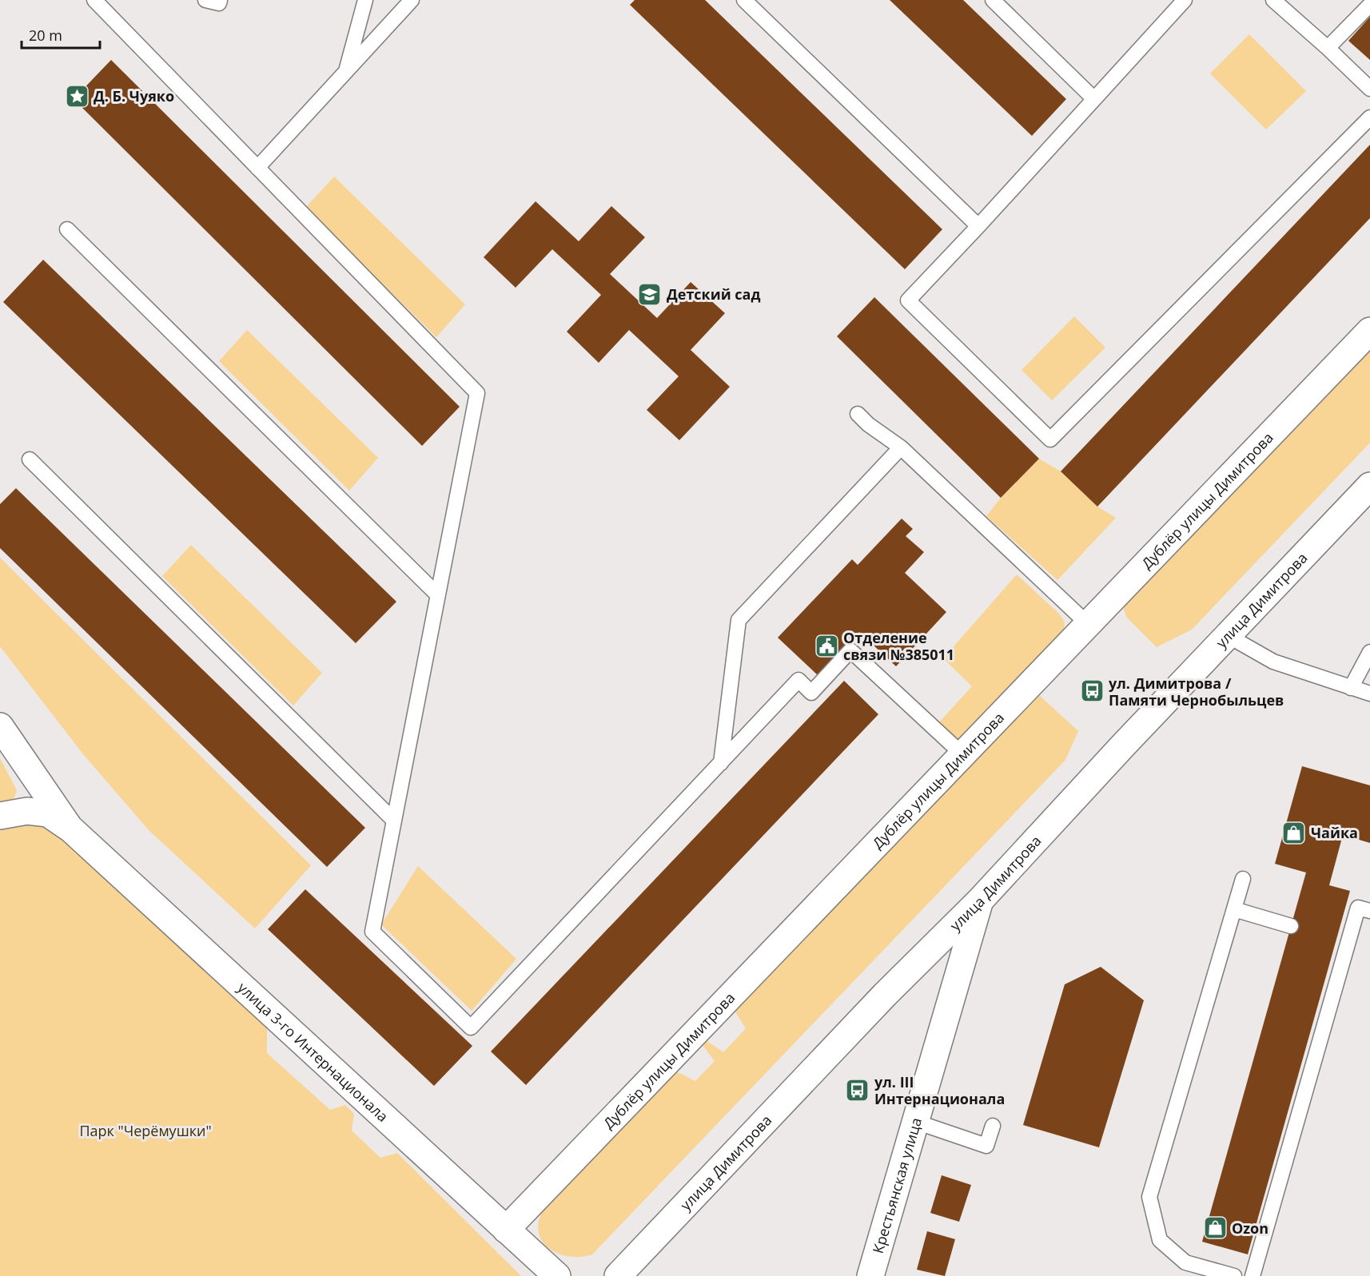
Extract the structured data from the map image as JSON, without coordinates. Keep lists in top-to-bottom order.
{
  "streets": {
    "street": [
      "Дублёр улицы Димитрова",
      "улица Димитрова",
      "улица 3-го Интернационала",
      "Крестьянская улица"
    ]
  },
  "crossings": [
    ["Дублёр улицы Димитрова", "улица 3-го Интернационала"],
    ["улица Димитрова", "Крестьянская улица"]
  ],
  "parks": ["Парк \"Черёмушки\""],
  "places": {
    "place": ["Д. Б. Чуяко"],
    "school or university": ["Детский сад"],
    "public building": ["Отделение связи №385011"],
    "bus stop": ["ул. Димитрова / Памяти Чернобыльцев", "ул. III Интернационала"],
    "shop": ["Чайка", "Ozon"]
  },
  "scale_bar": "20 m"
}
